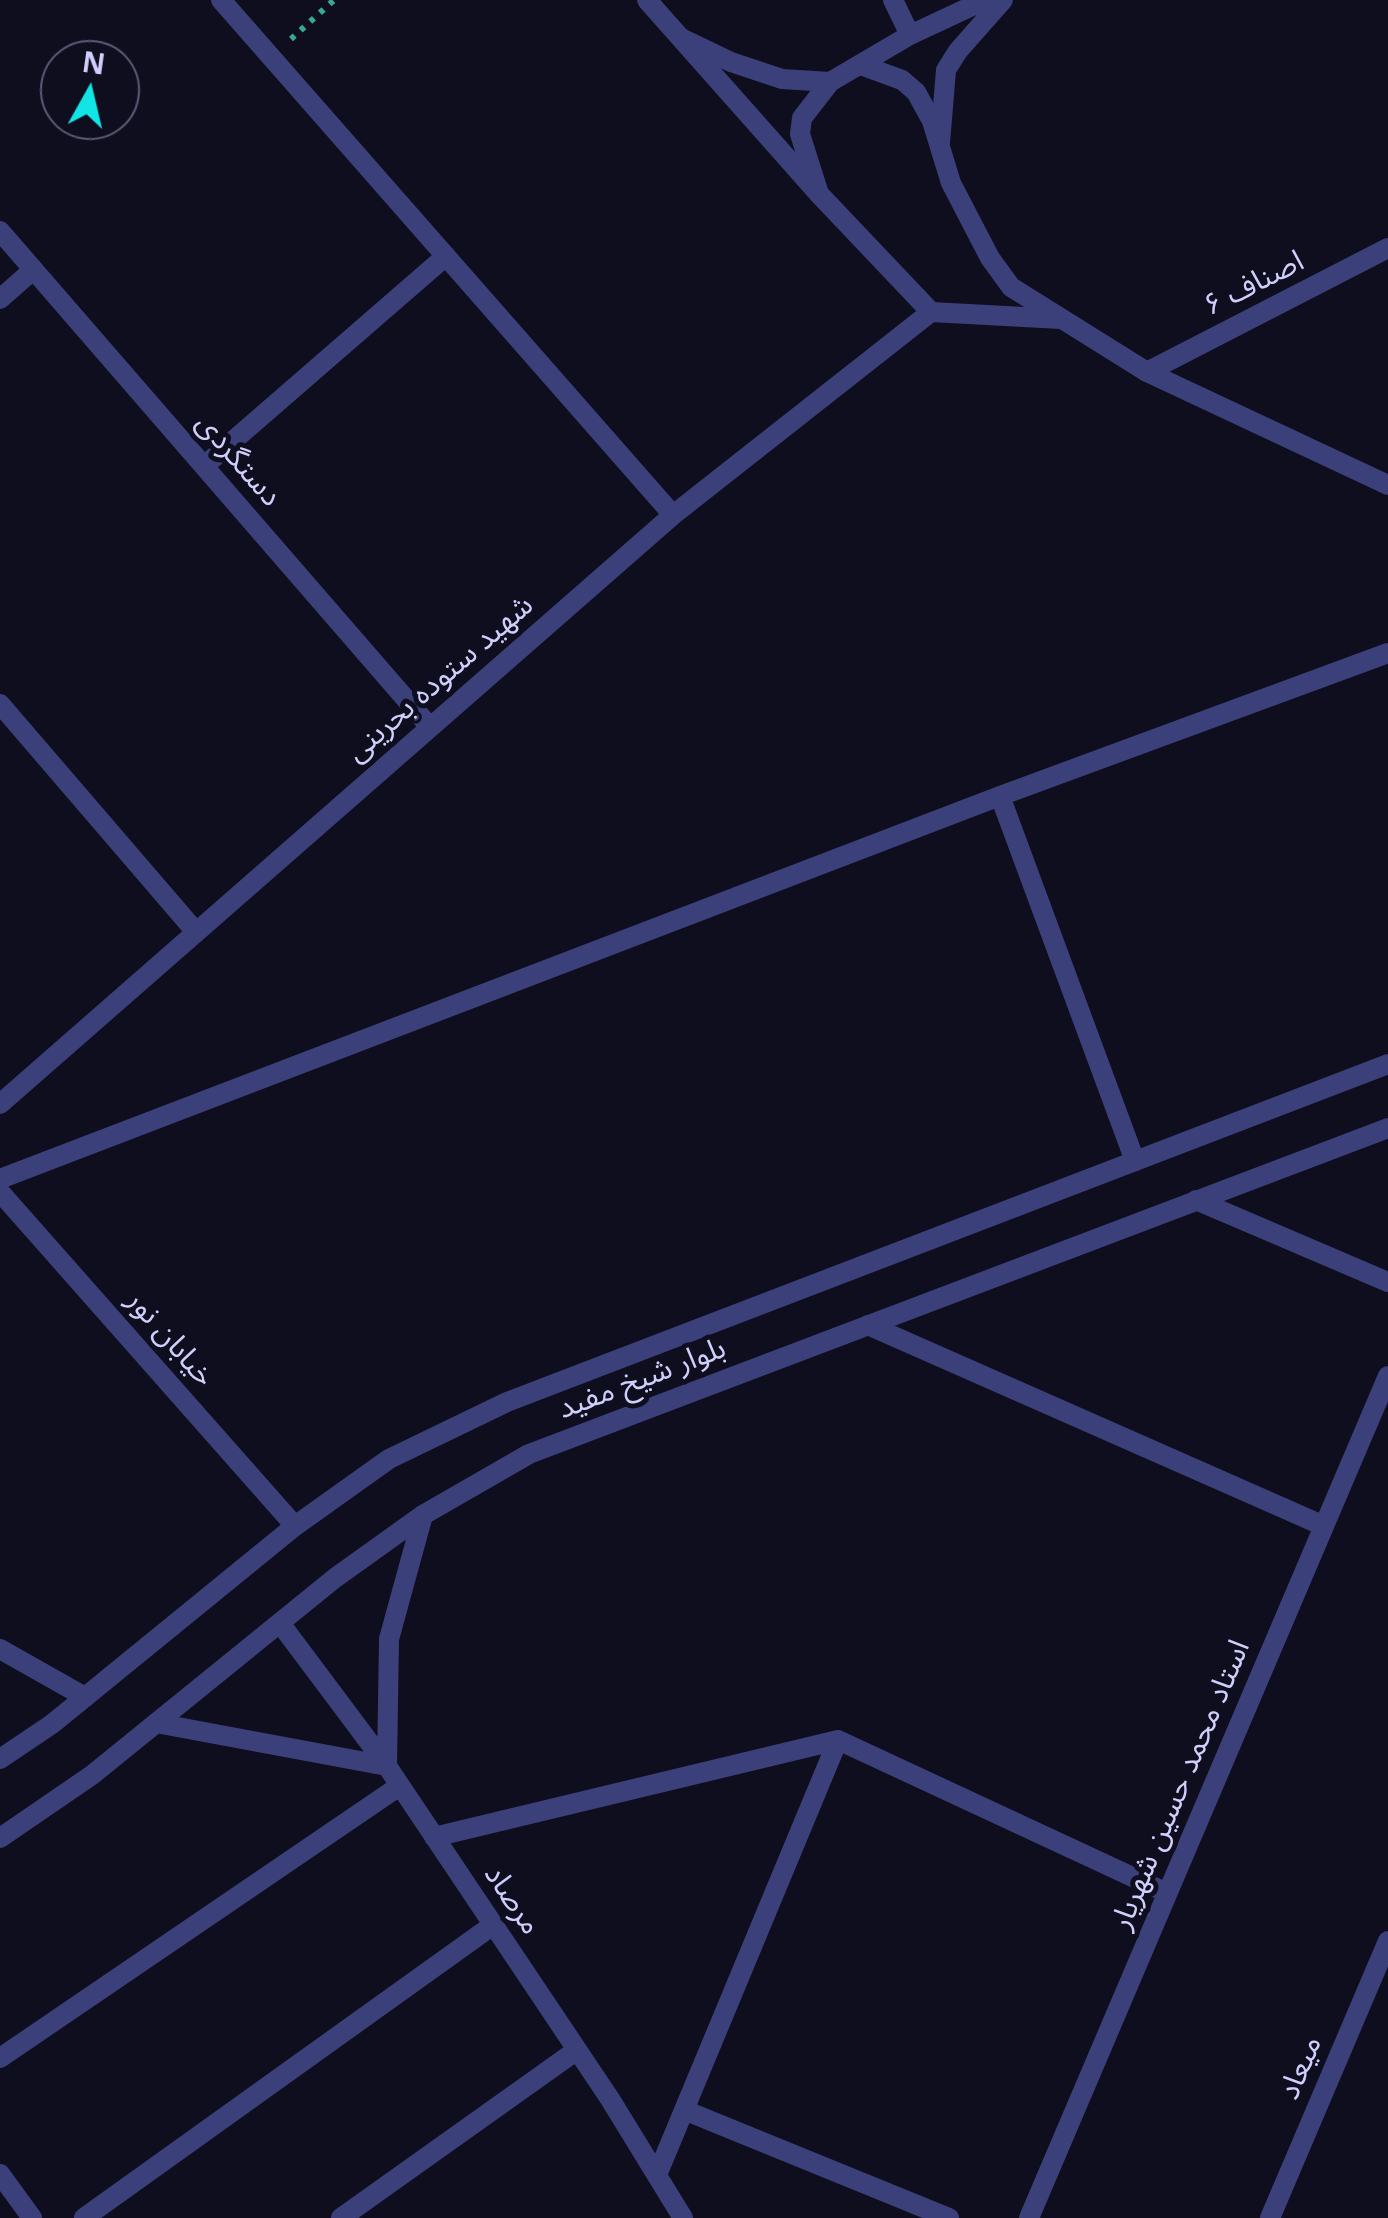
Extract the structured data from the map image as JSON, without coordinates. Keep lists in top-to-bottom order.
{
  "streets": {
    "street": [
      "اصناف ۶",
      "دستگردی",
      "شهید ستوده بحرینی",
      "خیابان نور",
      "بلوار شیخ مفید",
      "استاد محمد حسین شهریار",
      "مرصاد",
      "میعاد"
    ]
  },
  "crossings": [
    ["دستگردی", "شهید ستوده بحرینی"],
    ["خیابان نور", "بلوار شیخ مفید"],
    ["بلوار شیخ مفید", "مرصاد"]
  ],
  "north": "top"
}
